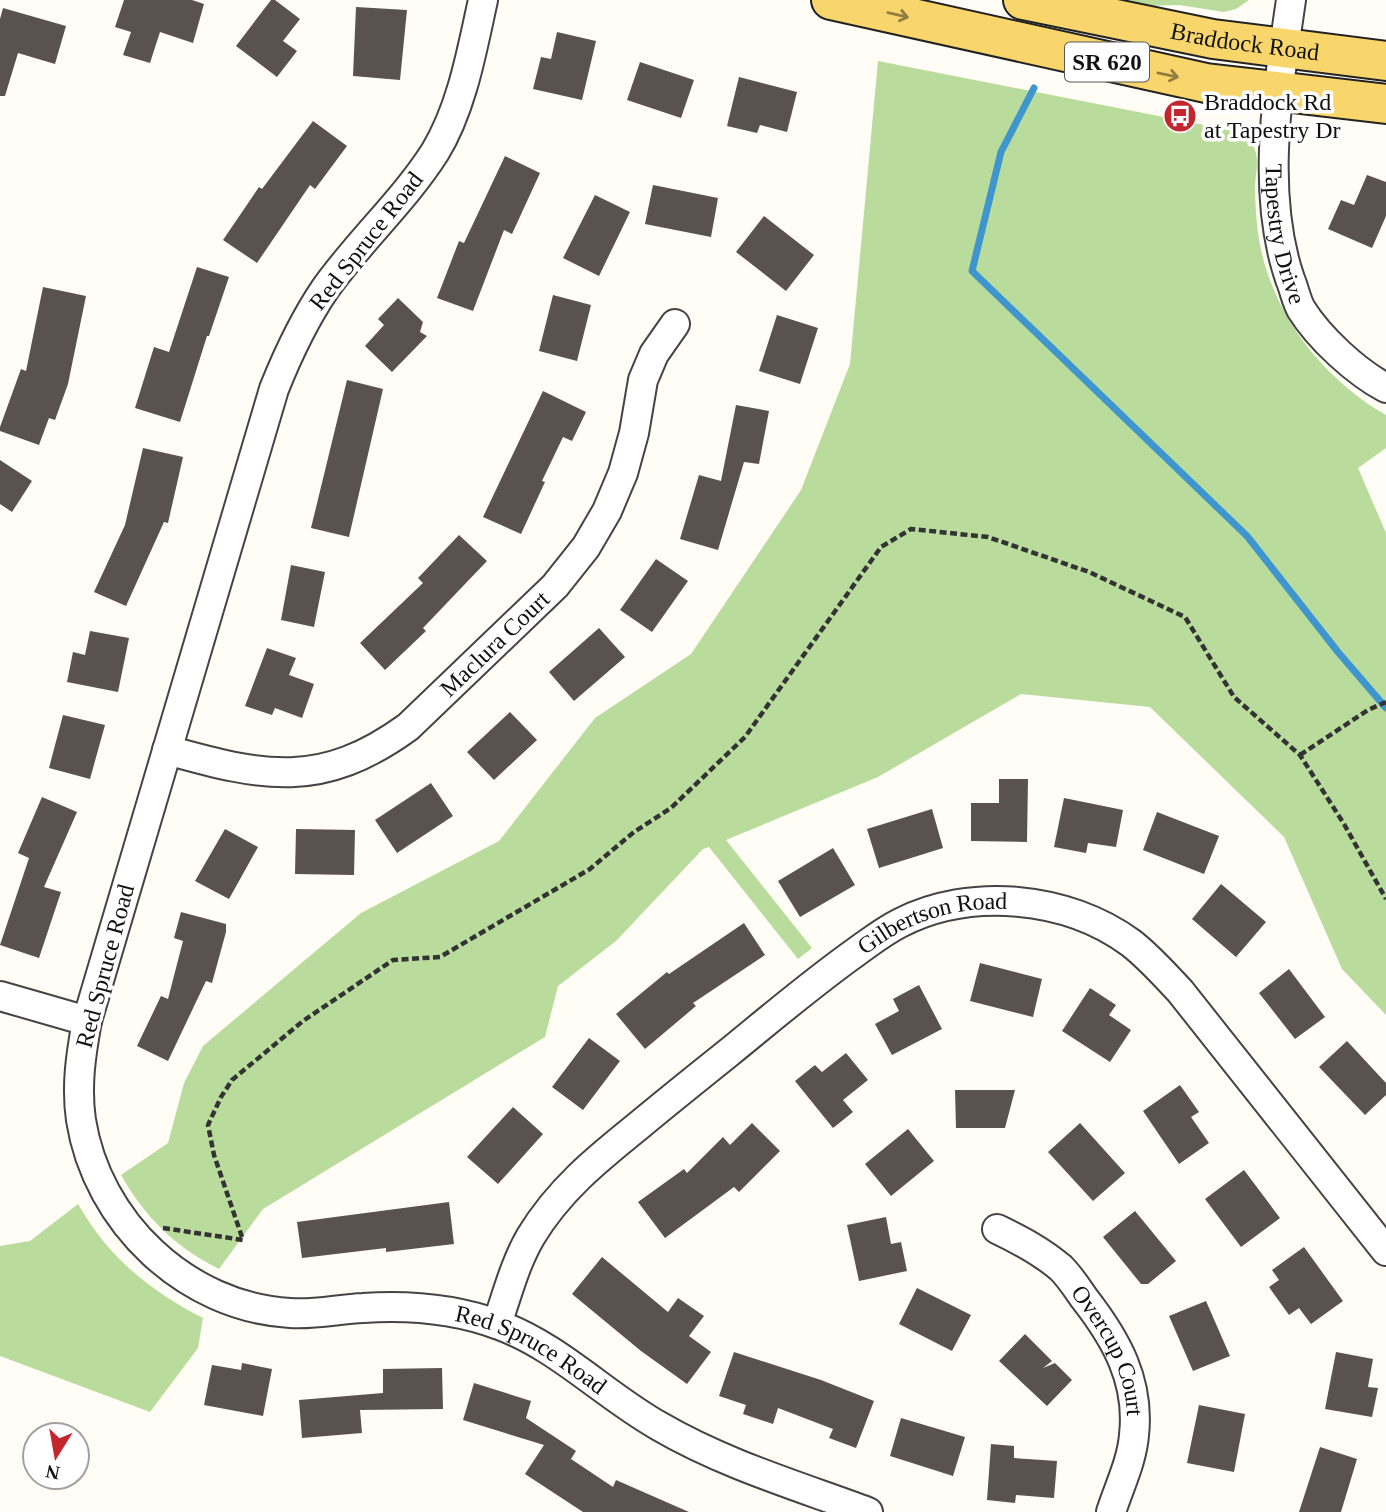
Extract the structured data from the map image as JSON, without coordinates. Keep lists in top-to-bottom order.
{
  "streets": {
    "main road": ["Braddock Road", "SR 620"],
    "street": [
      "Tapestry Drive",
      "Red Spruce Road",
      "Maclura Court",
      "Gilbertson Road",
      "Overcup Court"
    ]
  },
  "crossings": [
    ["Braddock Road", "Tapestry Drive"],
    ["Red Spruce Road", "Maclura Court"],
    ["Red Spruce Road", "Gilbertson Road"]
  ],
  "places": {
    "bus stop": ["Braddock Rd at Tapestry Dr"]
  },
  "north": "bottom"
}
